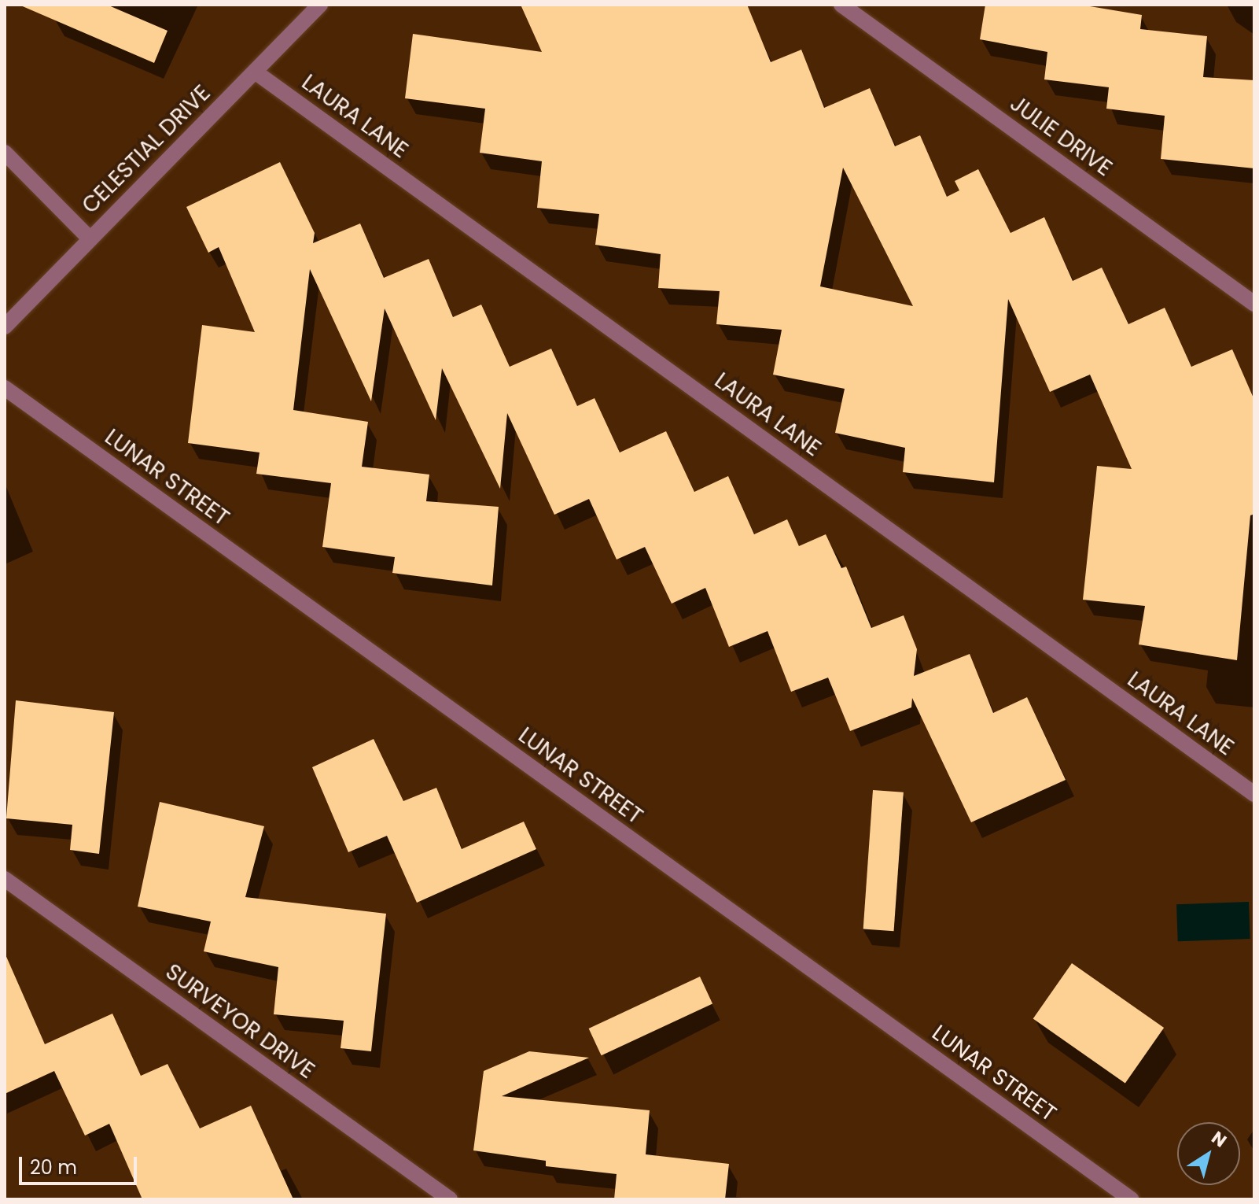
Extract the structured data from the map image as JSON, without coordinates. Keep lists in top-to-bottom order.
{
  "streets": {
    "street": [
      "LAURA LANE",
      "JULIE DRIVE",
      "CELESTIAL DRIVE",
      "LUNAR STREET",
      "SURVEYOR DRIVE"
    ]
  },
  "crossings": [
    ["LAURA LANE", "CELESTIAL DRIVE"]
  ],
  "scale_bar": "20 m",
  "north": "top right"
}
